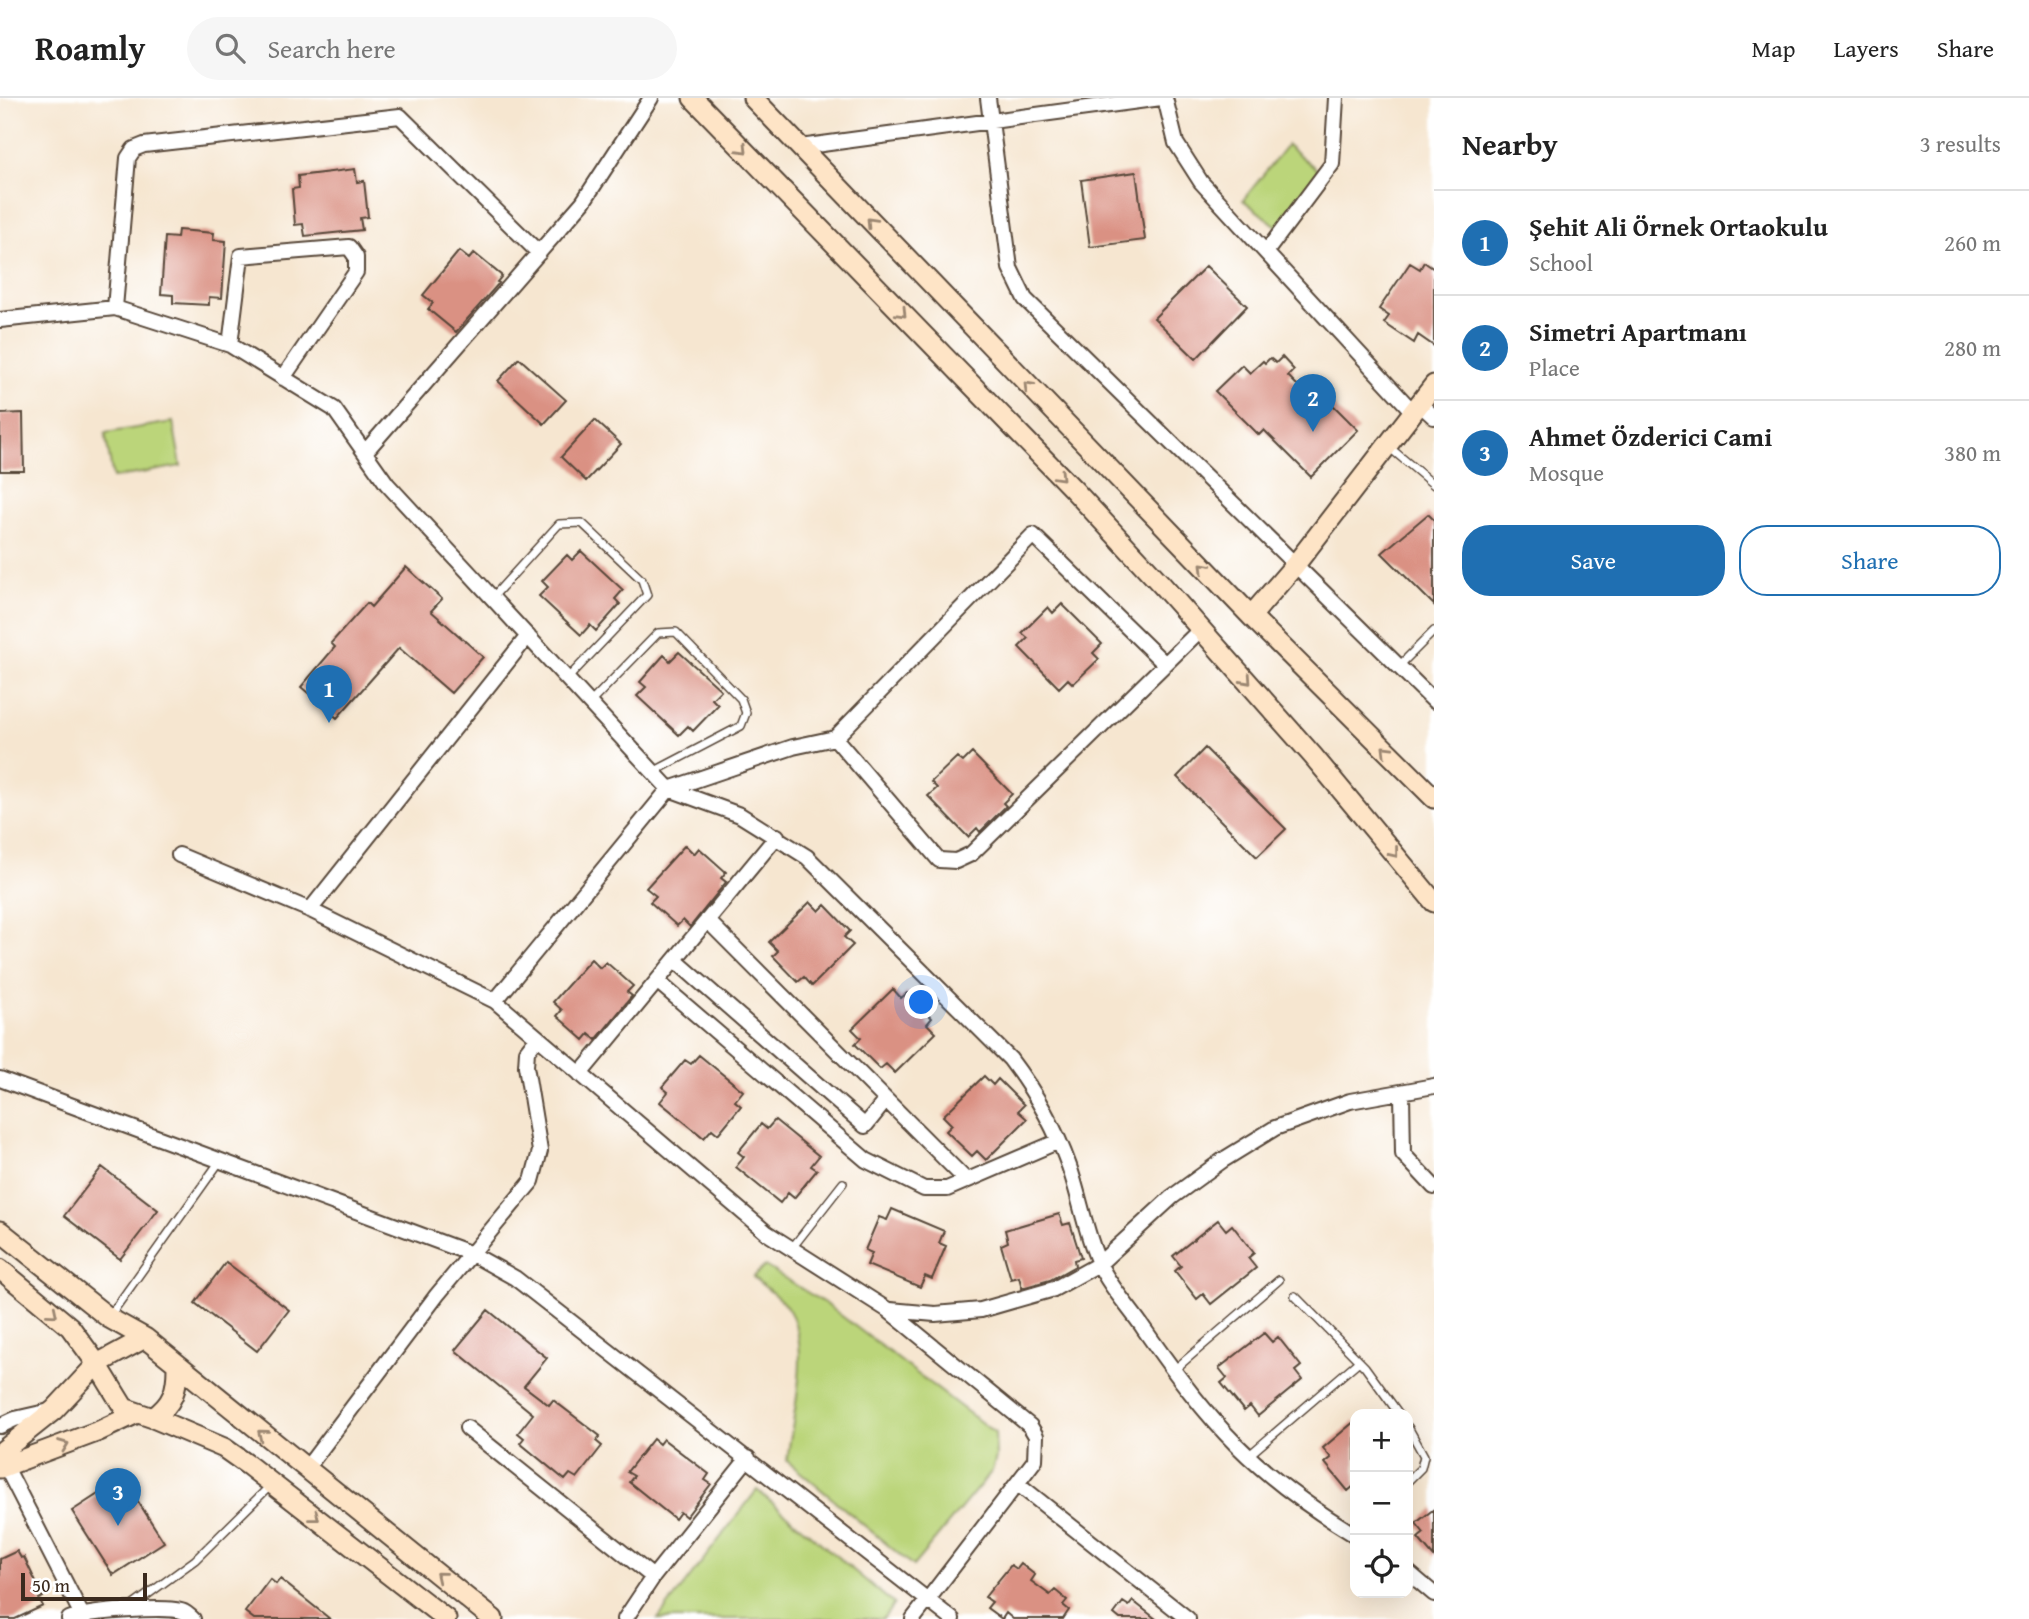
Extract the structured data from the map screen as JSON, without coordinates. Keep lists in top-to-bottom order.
{
  "scale_bar": "50 m",
  "page": {
    "header": "Roamly",
    "search": "Search here",
    "nav": ["Map", "Layers", "Share"],
    "heading": ["Nearby", "3 results"],
    "list": [
      {
        "mark": "1",
        "name": "Şehit Ali Örnek Ortaokulu",
        "note": "School",
        "value": "260 m"
      },
      {
        "mark": "2",
        "name": "Simetri Apartmanı",
        "note": "Place",
        "value": "280 m"
      },
      {
        "mark": "3",
        "name": "Ahmet Özderici Cami",
        "note": "Mosque",
        "value": "380 m"
      }
    ],
    "pins": ["2", "1", "3"],
    "buttons": ["Save", "Share"],
    "map_buttons": ["+", "−"],
    "scale": "50 m"
  }
}
